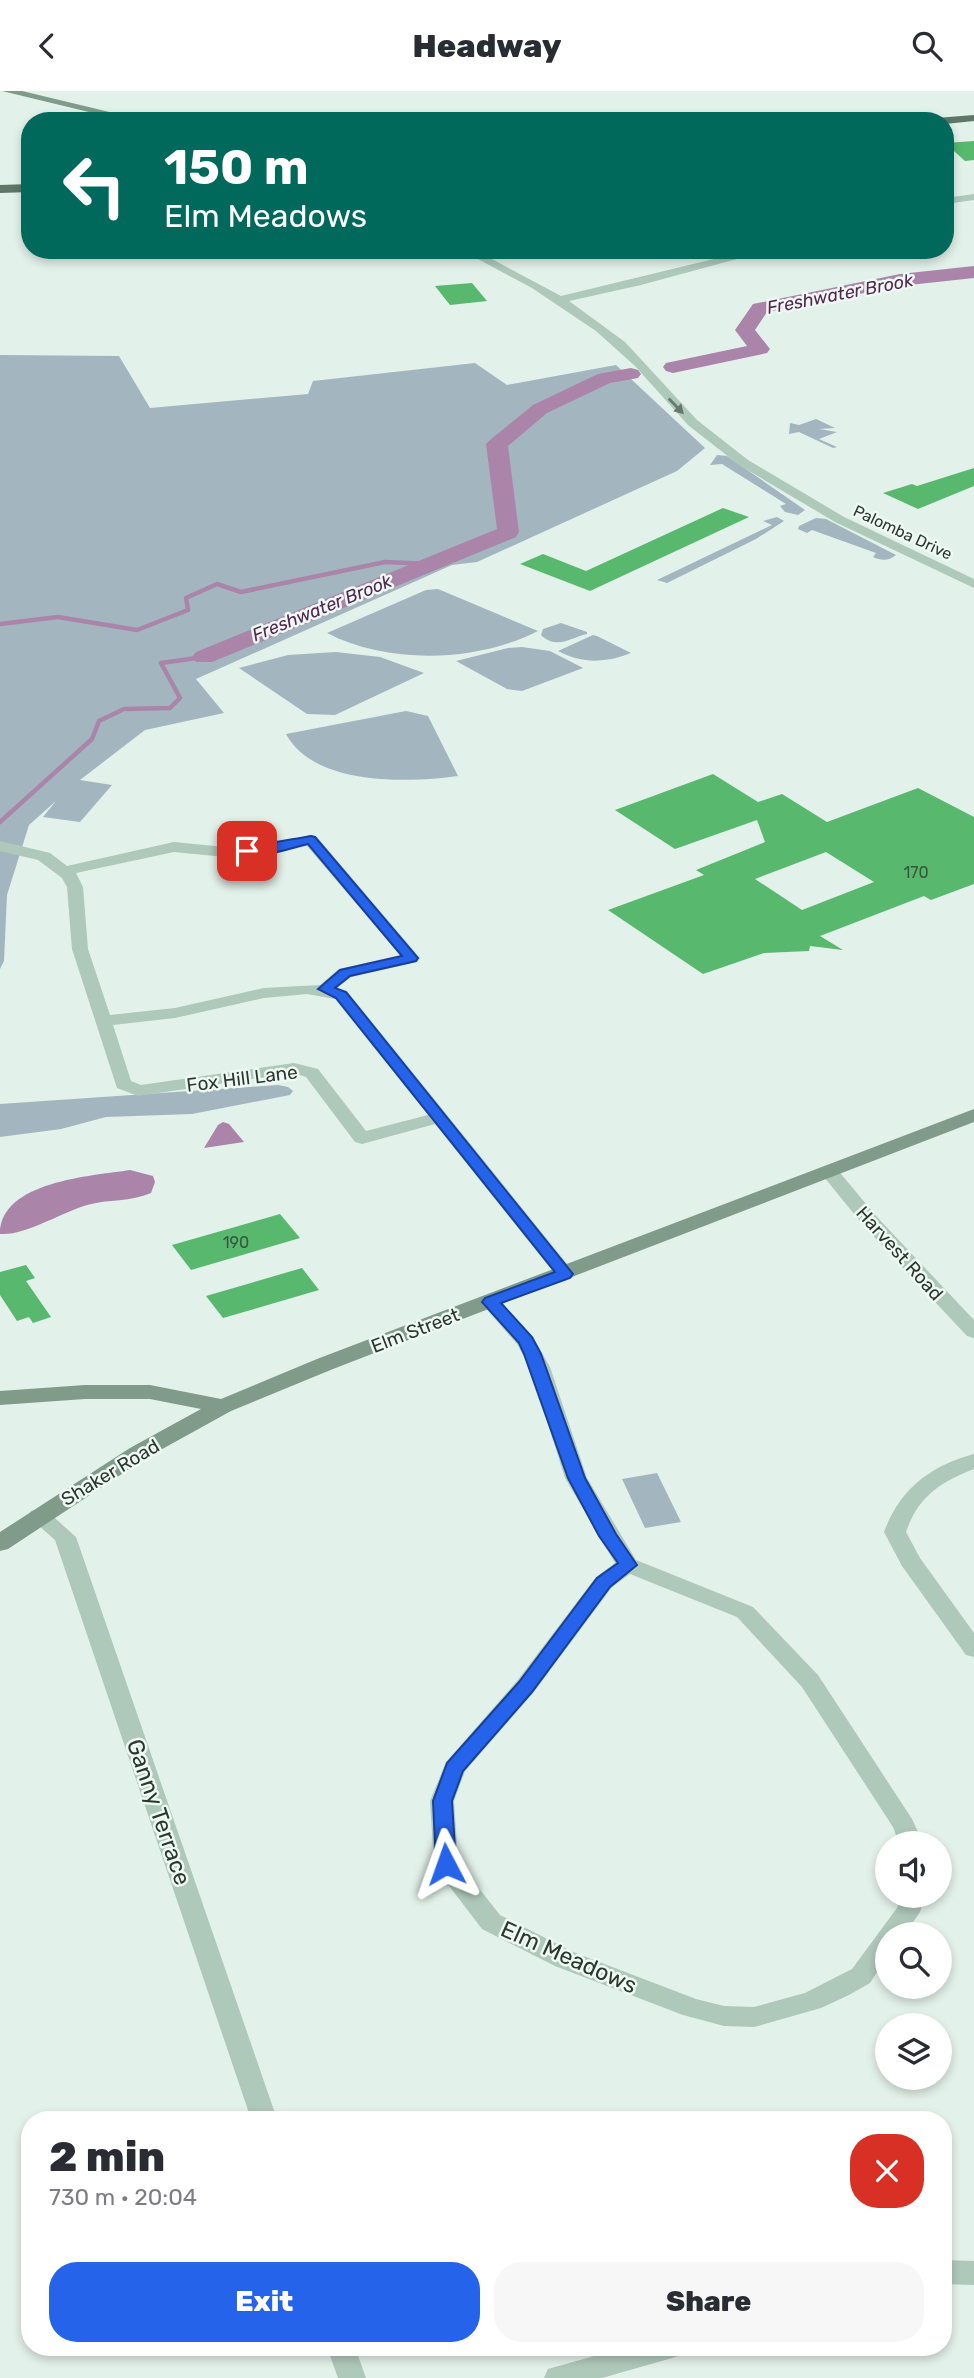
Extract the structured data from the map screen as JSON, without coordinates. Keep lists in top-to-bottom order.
{
  "streets": {
    "main road": ["Elm Street", "Shaker Road"],
    "street": [
      "Palomba Drive",
      "Fox Hill Lane",
      "Harvest Road",
      "Ganny Terrace",
      "Elm Meadows"
    ]
  },
  "crossings": [
    ["Harvest Road", "Elm Street"],
    ["Elm Street", "Shaker Road"],
    ["Shaker Road", "Ganny Terrace"]
  ],
  "water": ["Freshwater Brook"],
  "house_numbers": ["170", "190"],
  "page": {
    "header": "Headway",
    "turn": ["150 m", "Elm Meadows"],
    "heading": ["2 min", "730 m · 20:04"],
    "buttons": ["Exit", "Share"]
  }
}
